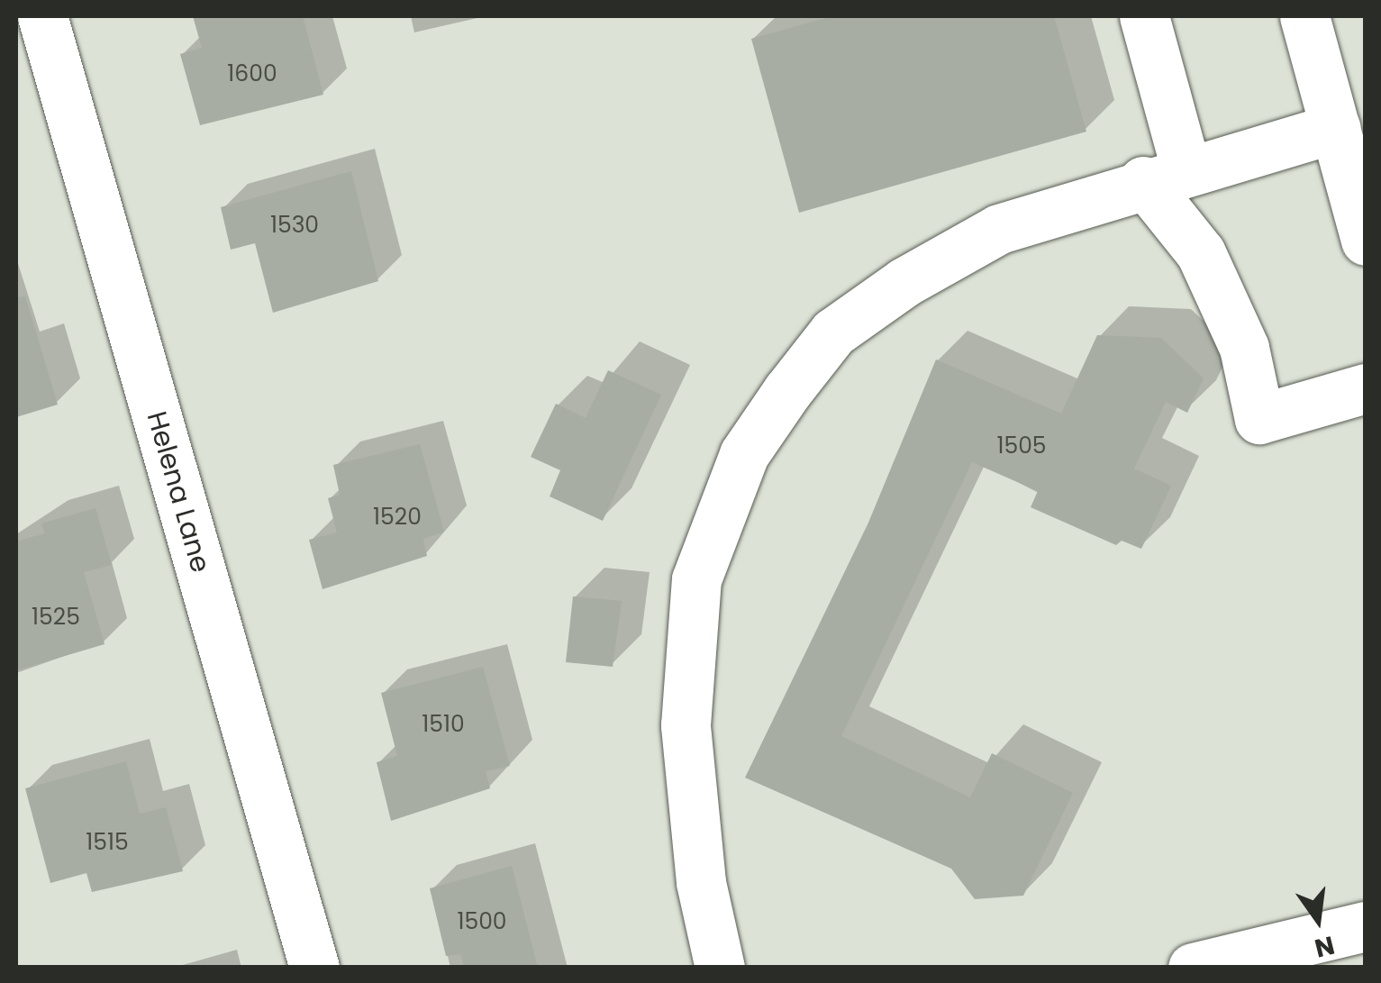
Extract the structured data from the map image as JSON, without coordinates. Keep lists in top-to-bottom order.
{
  "streets": {
    "street": ["Helena Lane"]
  },
  "house_numbers": [
    "1600",
    "1530",
    "1505",
    "1520",
    "1525",
    "1510",
    "1515",
    "1500"
  ],
  "north": "bottom"
}
